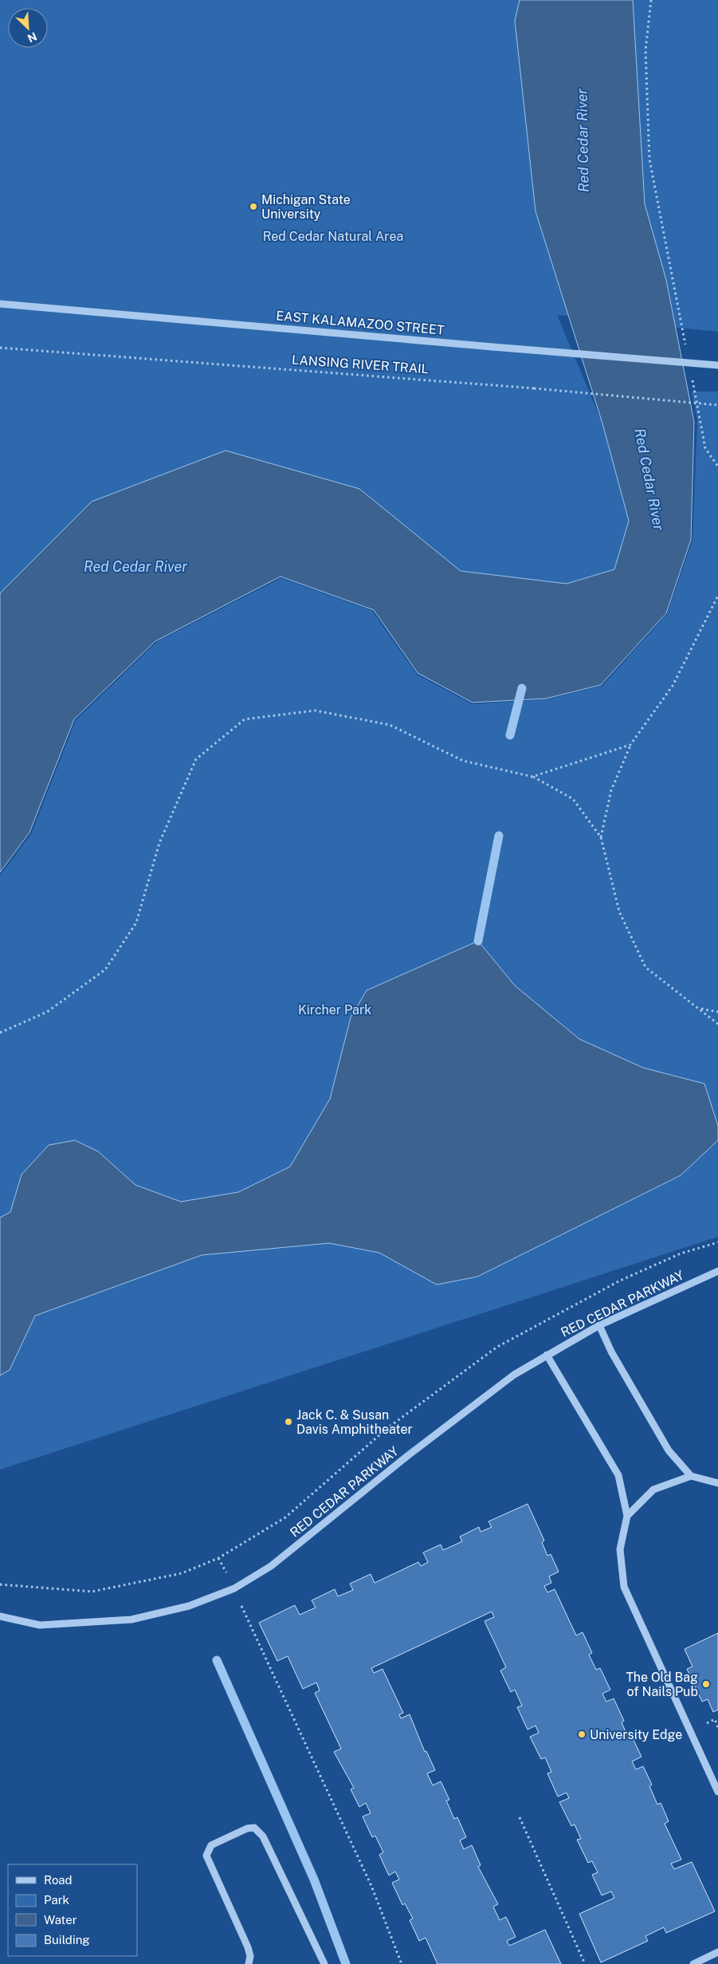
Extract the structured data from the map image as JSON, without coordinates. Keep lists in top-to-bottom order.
{
  "streets": {
    "street": ["EAST KALAMAZOO STREET", "RED CEDAR PARKWAY"],
    "path": ["LANSING RIVER TRAIL"]
  },
  "water": ["Red Cedar River"],
  "parks": ["Red Cedar Natural Area", "Kircher Park"],
  "places": [
    "Michigan State University",
    "Jack C. & Susan Davis Amphitheater",
    "The Old Bag of Nails Pub",
    "University Edge"
  ],
  "legend": [
    "Road",
    "Park",
    "Water",
    "Building"
  ],
  "north": "bottom right"
}
